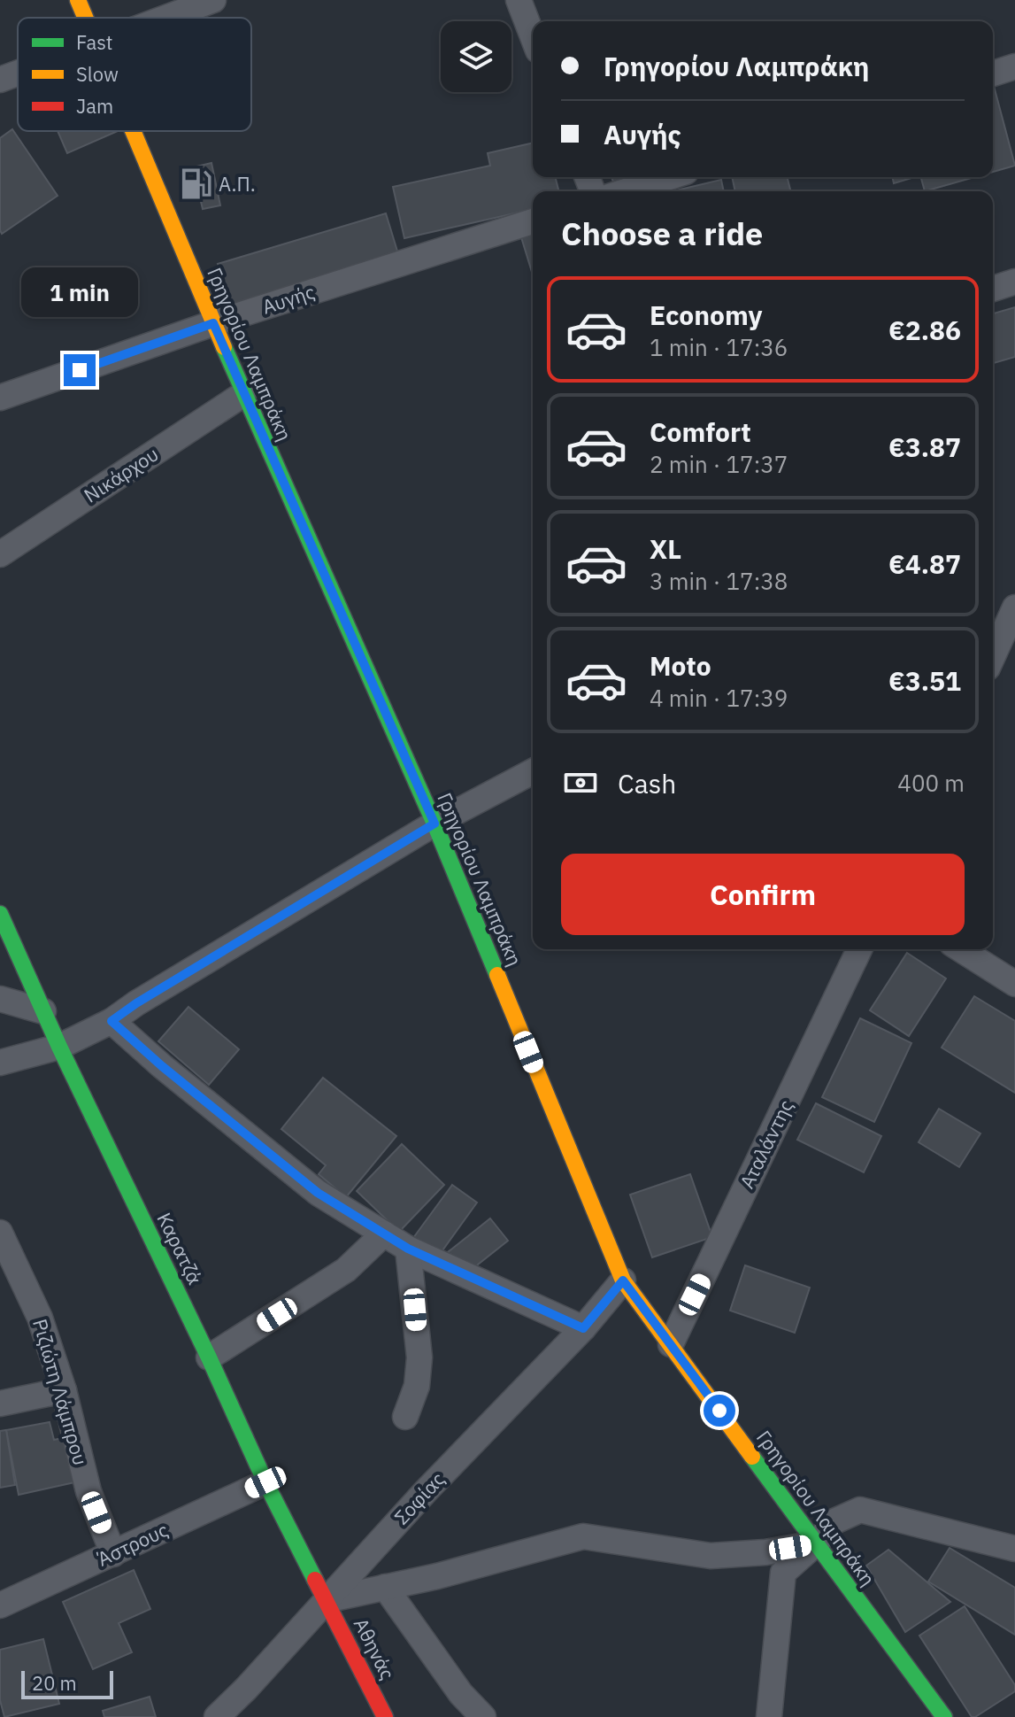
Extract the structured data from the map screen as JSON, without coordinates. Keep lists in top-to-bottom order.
{
  "streets": {
    "main road": ["Γρηγορίου Λαμπράκη", "Καρατζά", "Αθηνάς"],
    "street": [
      "Αυγής",
      "Νικάρχου",
      "Αταλάντης",
      "Ριζιώτη Λάμπρου",
      "Σοφίας",
      "Άστρους"
    ]
  },
  "crossings": [
    ["Αυγής", "Γρηγορίου Λαμπράκη"],
    ["Γρηγορίου Λαμπράκη", "Νικάρχου"],
    ["Γρηγορίου Λαμπράκη", "Αταλάντης"],
    ["Γρηγορίου Λαμπράκη", "Σοφίας"],
    ["Καρατζά", "Σοφίας"],
    ["Καρατζά", "Άστρους"],
    ["Καρατζά", "Αθηνάς"],
    ["Ριζιώτη Λάμπρου", "Άστρους"],
    ["Σοφίας", "Αθηνάς"]
  ],
  "places": {
    "fuel station": ["Α.Π."]
  },
  "legend": ["Fast", "Slow", "Jam"],
  "scale_bar": "20 m",
  "page": {
    "banner": ["Γρηγορίου Λαμπράκη", "Αυγής"],
    "heading": "Choose a ride",
    "bubble": "1 min",
    "list": [
      {
        "name": "Economy",
        "note": "1 min · 17:36",
        "value": "€2.86"
      },
      {
        "name": "Comfort",
        "note": "2 min · 17:37",
        "value": "€3.87"
      },
      {
        "name": "XL",
        "note": "3 min · 17:38",
        "value": "€4.87"
      },
      {
        "name": "Moto",
        "note": "4 min · 17:39",
        "value": "€3.51"
      }
    ],
    "pay": ["Cash", "400 m"],
    "buttons": "Confirm",
    "scale": "20 m"
  }
}
